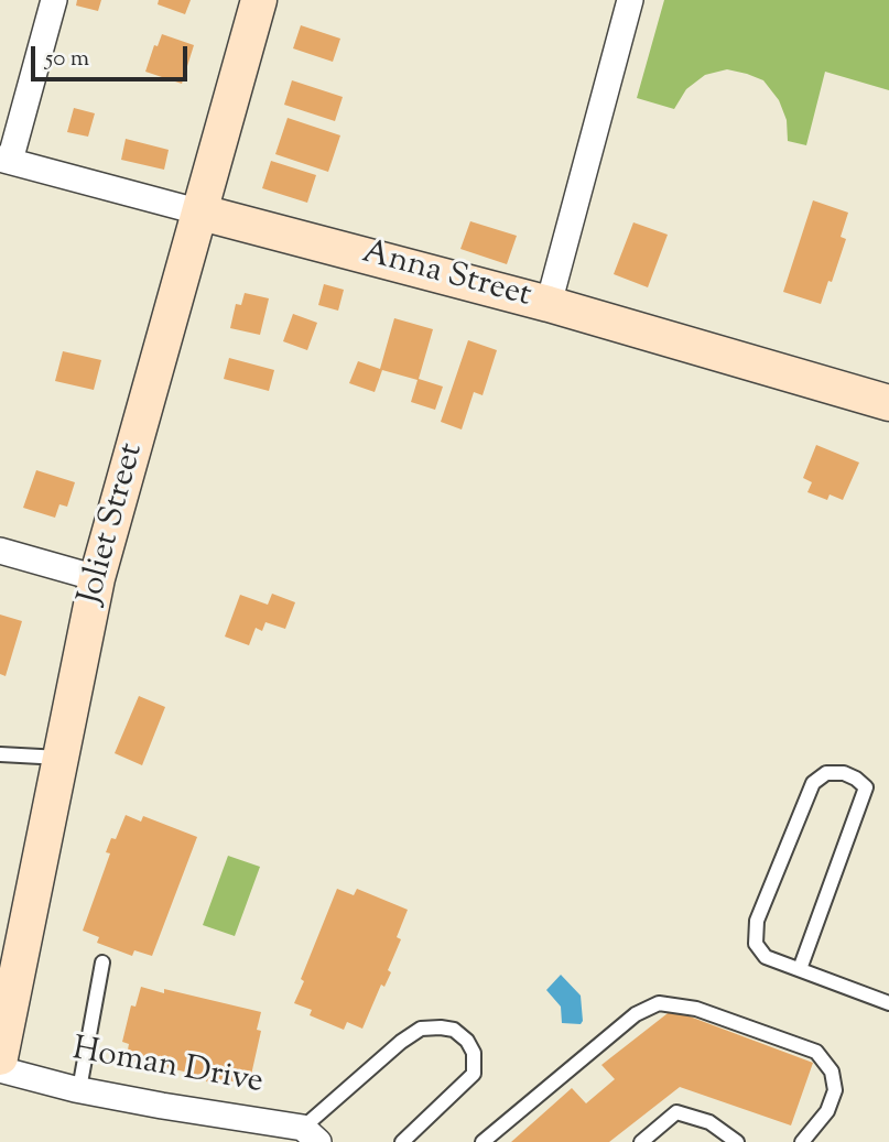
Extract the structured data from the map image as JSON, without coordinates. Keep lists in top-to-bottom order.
{
  "streets": {
    "street": ["Anna Street", "Joliet Street", "Homan Drive"]
  },
  "crossings": [
    ["Anna Street", "Joliet Street"]
  ],
  "scale_bar": "50 m"
}
